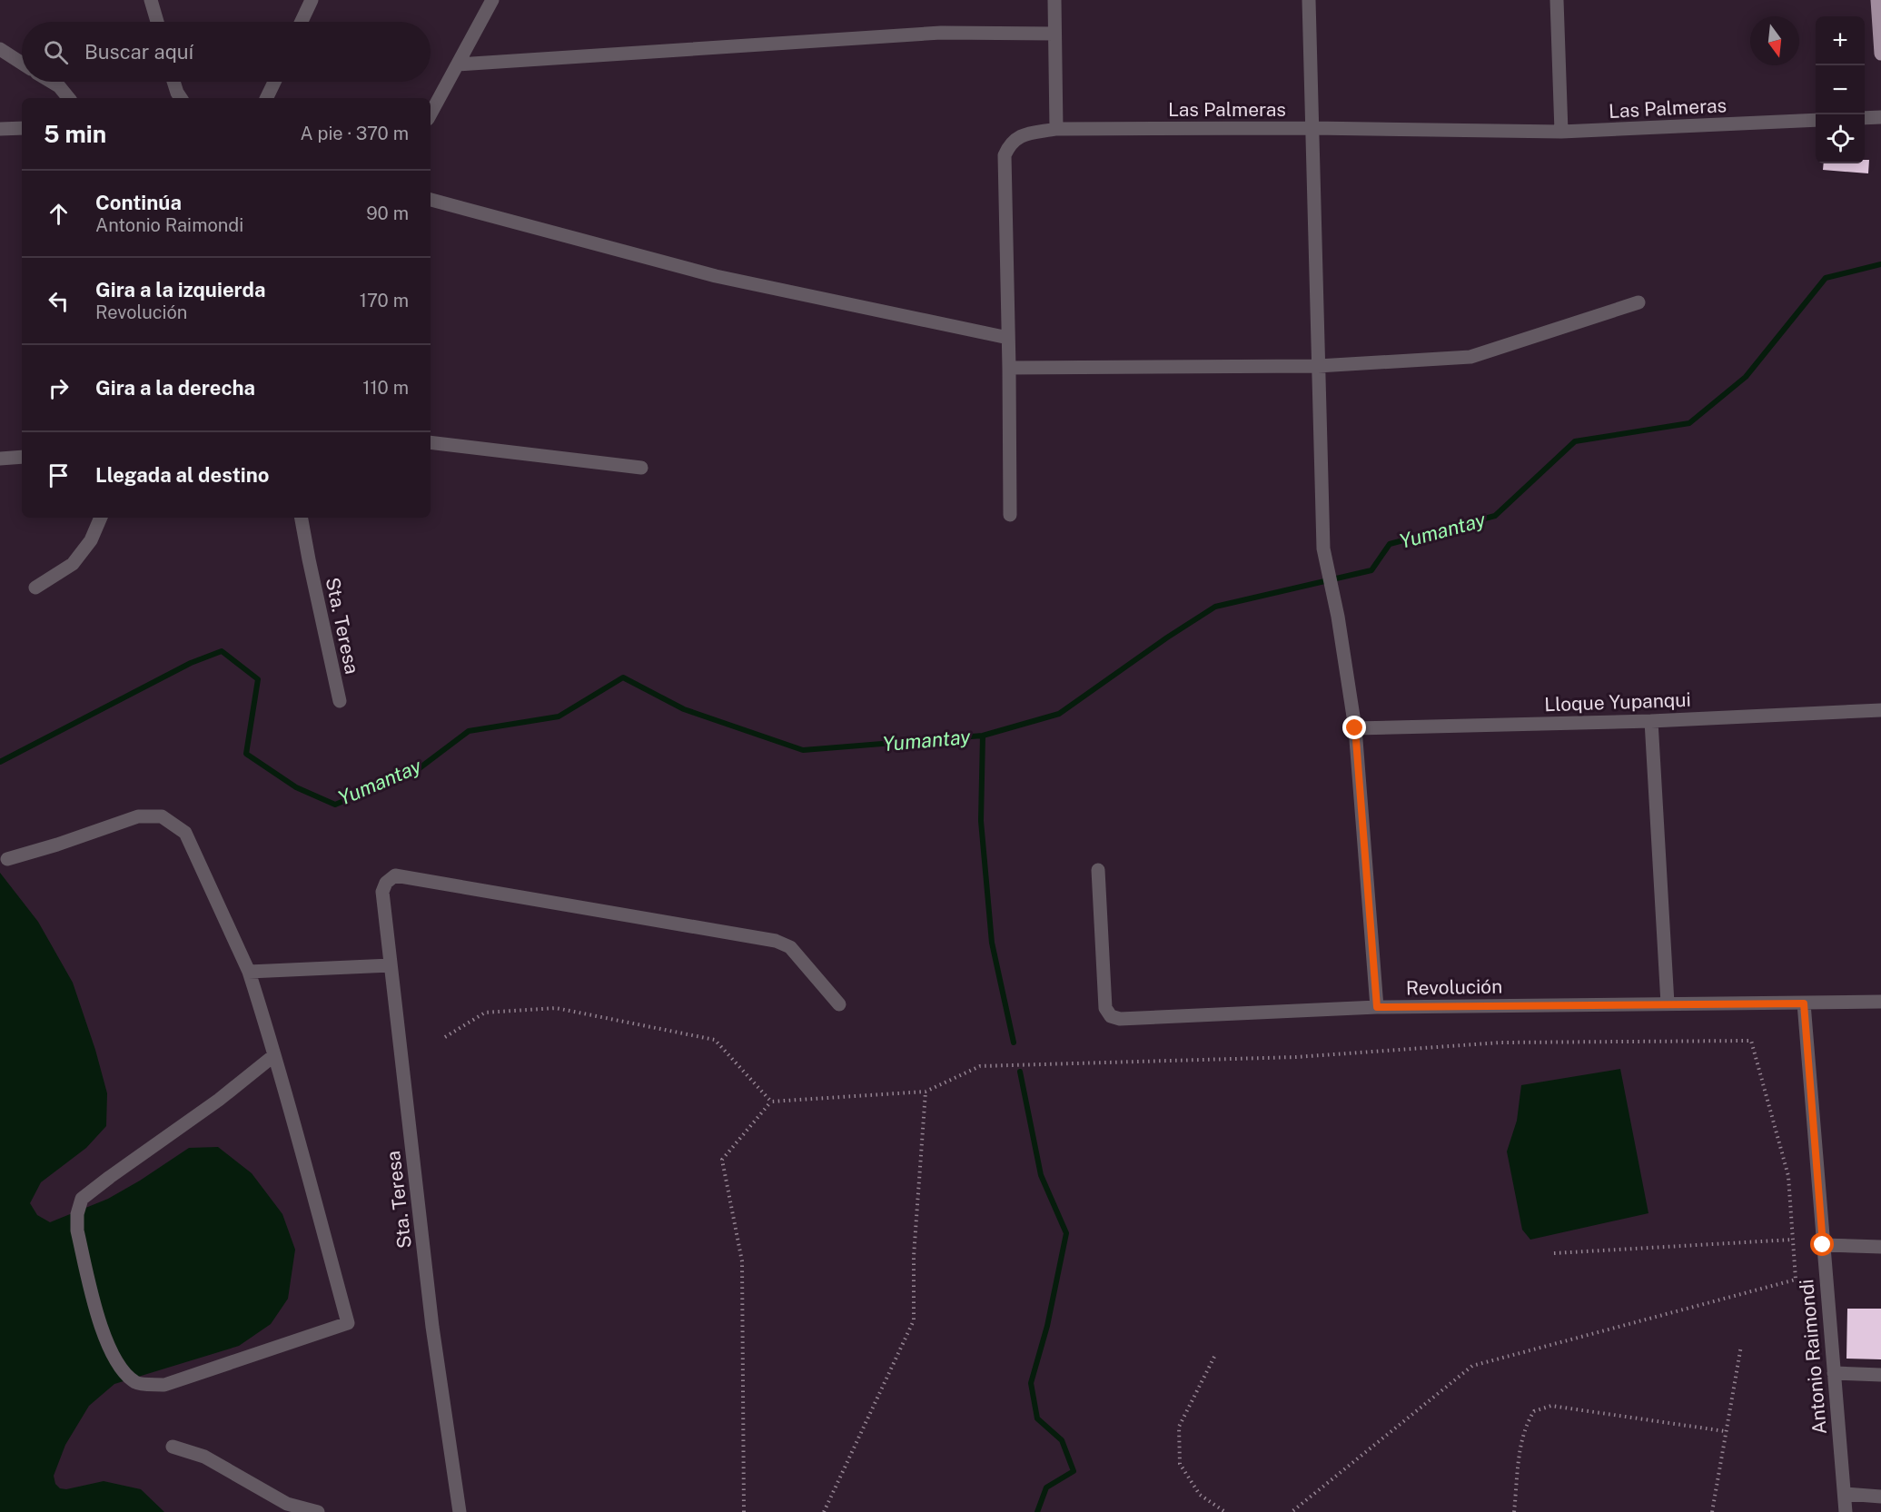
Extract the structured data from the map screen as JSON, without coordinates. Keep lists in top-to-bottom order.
{
  "streets": {
    "street": [
      "Las Palmeras",
      "Sta. Teresa",
      "Lloque Yupanqui",
      "Revolución",
      "Antonio Raimondi"
    ]
  },
  "crossings": [
    ["Revolución", "Antonio Raimondi"]
  ],
  "water": ["Yumantay"],
  "north": "bottom",
  "page": {
    "map_buttons": ["+", "−"],
    "search": "Buscar aquí",
    "heading": ["5 min", "A pie · 370 m"],
    "list": [
      ["Continúa", "Antonio Raimondi", "90 m"],
      ["Gira a la izquierda", "Revolución", "170 m"],
      ["Gira a la derecha", "110 m"],
      "Llegada al destino"
    ]
  }
}
